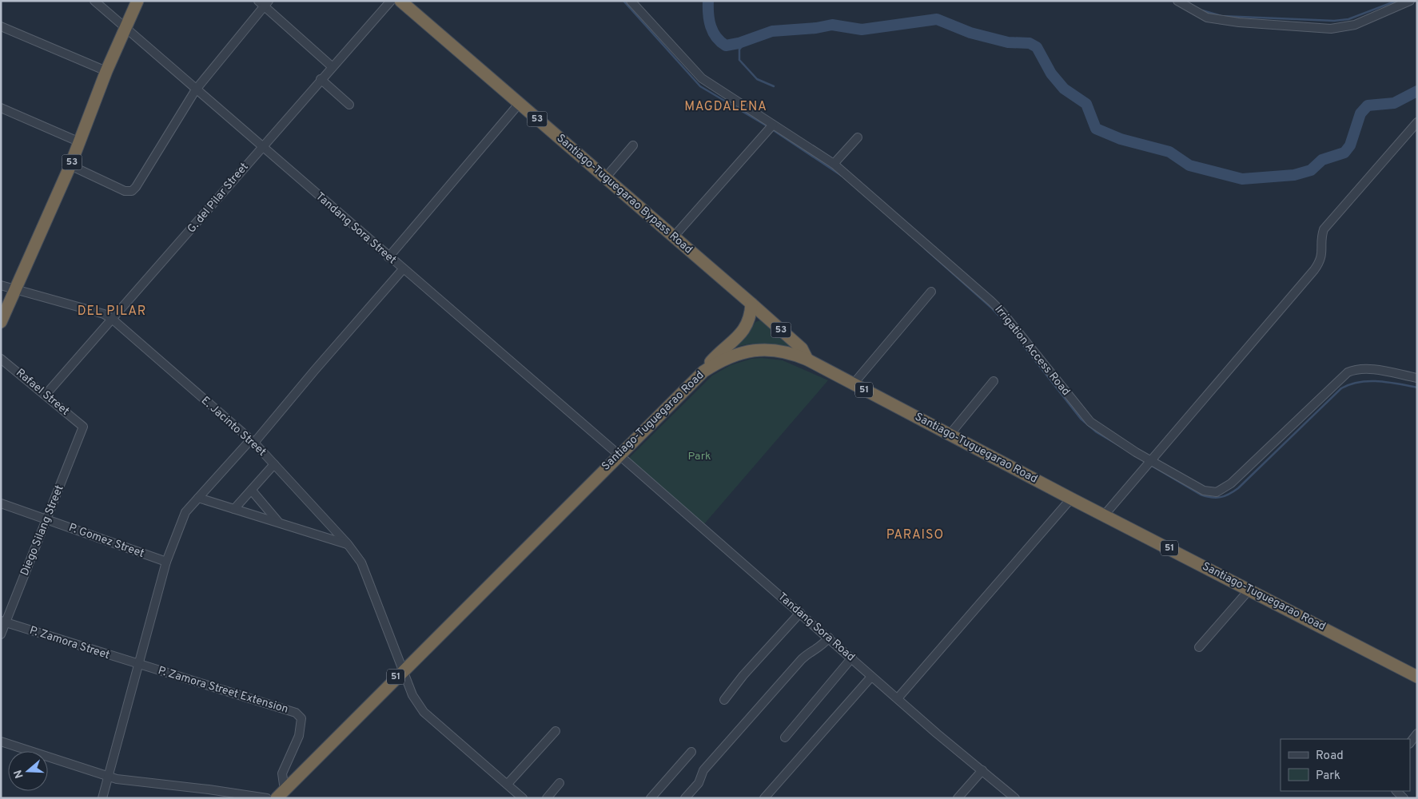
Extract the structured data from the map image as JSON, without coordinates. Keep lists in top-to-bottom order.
{
  "streets": {
    "highway": [
      "53",
      "Santiago-Tuguegarao Bypass Road",
      "51",
      "Santiago-Tuguegarao Road"
    ],
    "street": [
      "G. del Pilar Street",
      "Tandang Sora Street",
      "Irrigation Access Road",
      "Rafael Street",
      "E. Jacinto Street",
      "Diego Silang Street",
      "P. Gomez Street",
      "Tandang Sora Road",
      "P. Zamora Street",
      "P. Zamora Street Extension"
    ]
  },
  "crossings": [
    ["53", "Tandang Sora Street"],
    ["53", "E. Jacinto Street"],
    ["Santiago-Tuguegarao Bypass Road", "Santiago-Tuguegarao Road"],
    ["G. del Pilar Street", "Tandang Sora Street"],
    ["G. del Pilar Street", "Rafael Street"],
    ["G. del Pilar Street", "E. Jacinto Street"],
    ["Tandang Sora Street", "Santiago-Tuguegarao Road"],
    ["Tandang Sora Street", "Tandang Sora Road"],
    ["Rafael Street", "Diego Silang Street"],
    ["Santiago-Tuguegarao Road", "E. Jacinto Street"],
    ["Santiago-Tuguegarao Road", "Tandang Sora Road"],
    ["Santiago-Tuguegarao Road", "P. Zamora Street Extension"],
    ["Diego Silang Street", "P. Gomez Street"],
    ["Diego Silang Street", "P. Zamora Street"],
    ["P. Zamora Street", "P. Zamora Street Extension"]
  ],
  "districts": ["MAGDALENA", "DEL PILAR", "PARAISO"],
  "parks": ["Park"],
  "legend": ["Road", "Park"],
  "north": "left"
}
